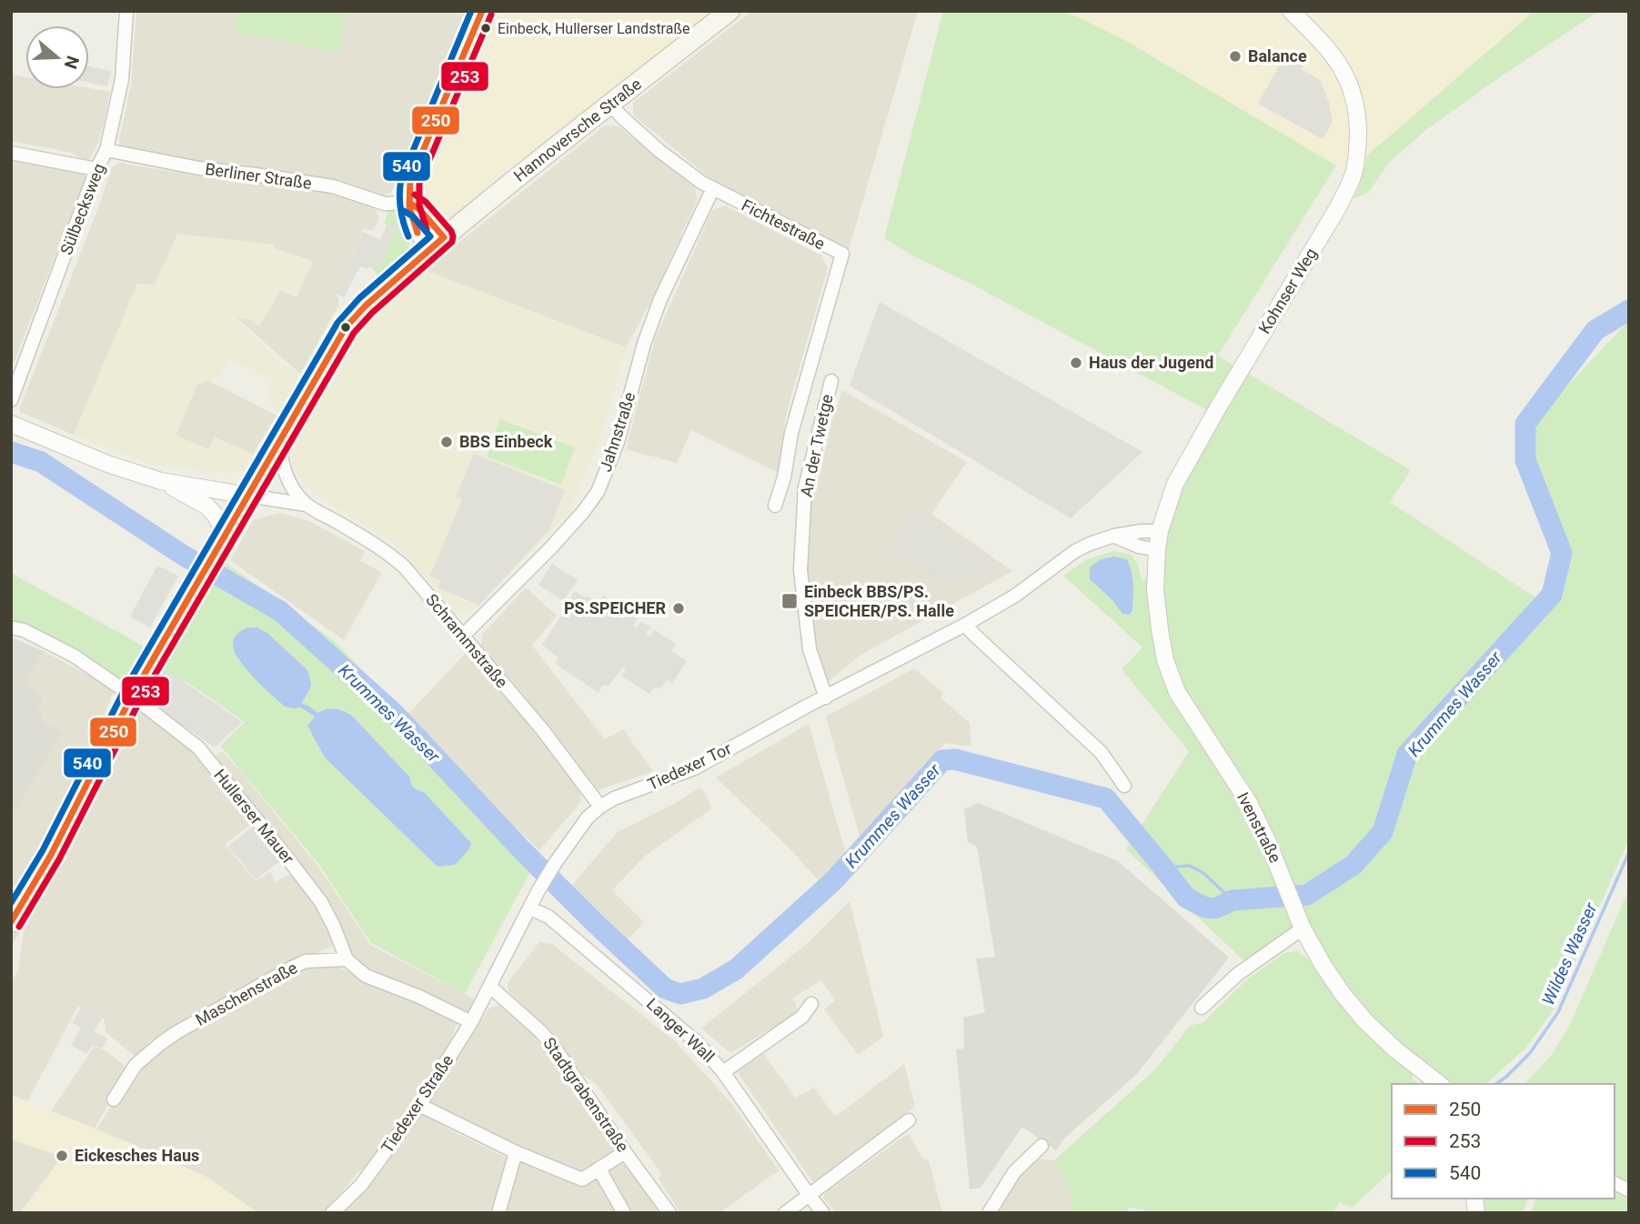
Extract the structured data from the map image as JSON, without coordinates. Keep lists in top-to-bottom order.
{
  "streets": {
    "main road": ["Hannoversche Straße"],
    "street": [
      "Berliner Straße",
      "Sülbecksweg",
      "Fichtestraße",
      "Kohnser Weg",
      "Jahnstraße",
      "An der Twetge",
      "Schrammstraße",
      "Tiedexer Tor",
      "Hullerser Mauer",
      "Ivenstraße",
      "Maschenstraße",
      "Langer Wall",
      "Stadtgrabenstraße",
      "Tiedexer Straße"
    ]
  },
  "crossings": [
    ["Hannoversche Straße", "Fichtestraße"],
    ["Hannoversche Straße", "Schrammstraße"],
    ["Hannoversche Straße", "Hullerser Mauer"],
    ["Berliner Straße", "Sülbecksweg"],
    ["Fichtestraße", "Jahnstraße"],
    ["Kohnser Weg", "Ivenstraße"],
    ["Jahnstraße", "Schrammstraße"],
    ["An der Twetge", "Tiedexer Tor"],
    ["Schrammstraße", "Tiedexer Tor"],
    ["Tiedexer Tor", "Langer Wall"],
    ["Tiedexer Tor", "Stadtgrabenstraße"],
    ["Tiedexer Tor", "Tiedexer Straße"],
    ["Hullerser Mauer", "Maschenstraße"],
    ["Stadtgrabenstraße", "Tiedexer Straße"]
  ],
  "water": ["Krummes Wasser", "Wildes Wasser"],
  "places": {
    "other": [
      "Einbeck, Hullerser Landstraße",
      "Balance",
      "Haus der Jugend",
      "BBS Einbeck",
      "PS.SPEICHER",
      "Eickesches Haus"
    ],
    "transit": ["Einbeck BBS/PS. SPEICHER/PS. Halle"]
  },
  "lines": ["transit line 250", "transit line 540", "transit line 253"],
  "legend": ["250", "253", "540"],
  "north": "right"
}
